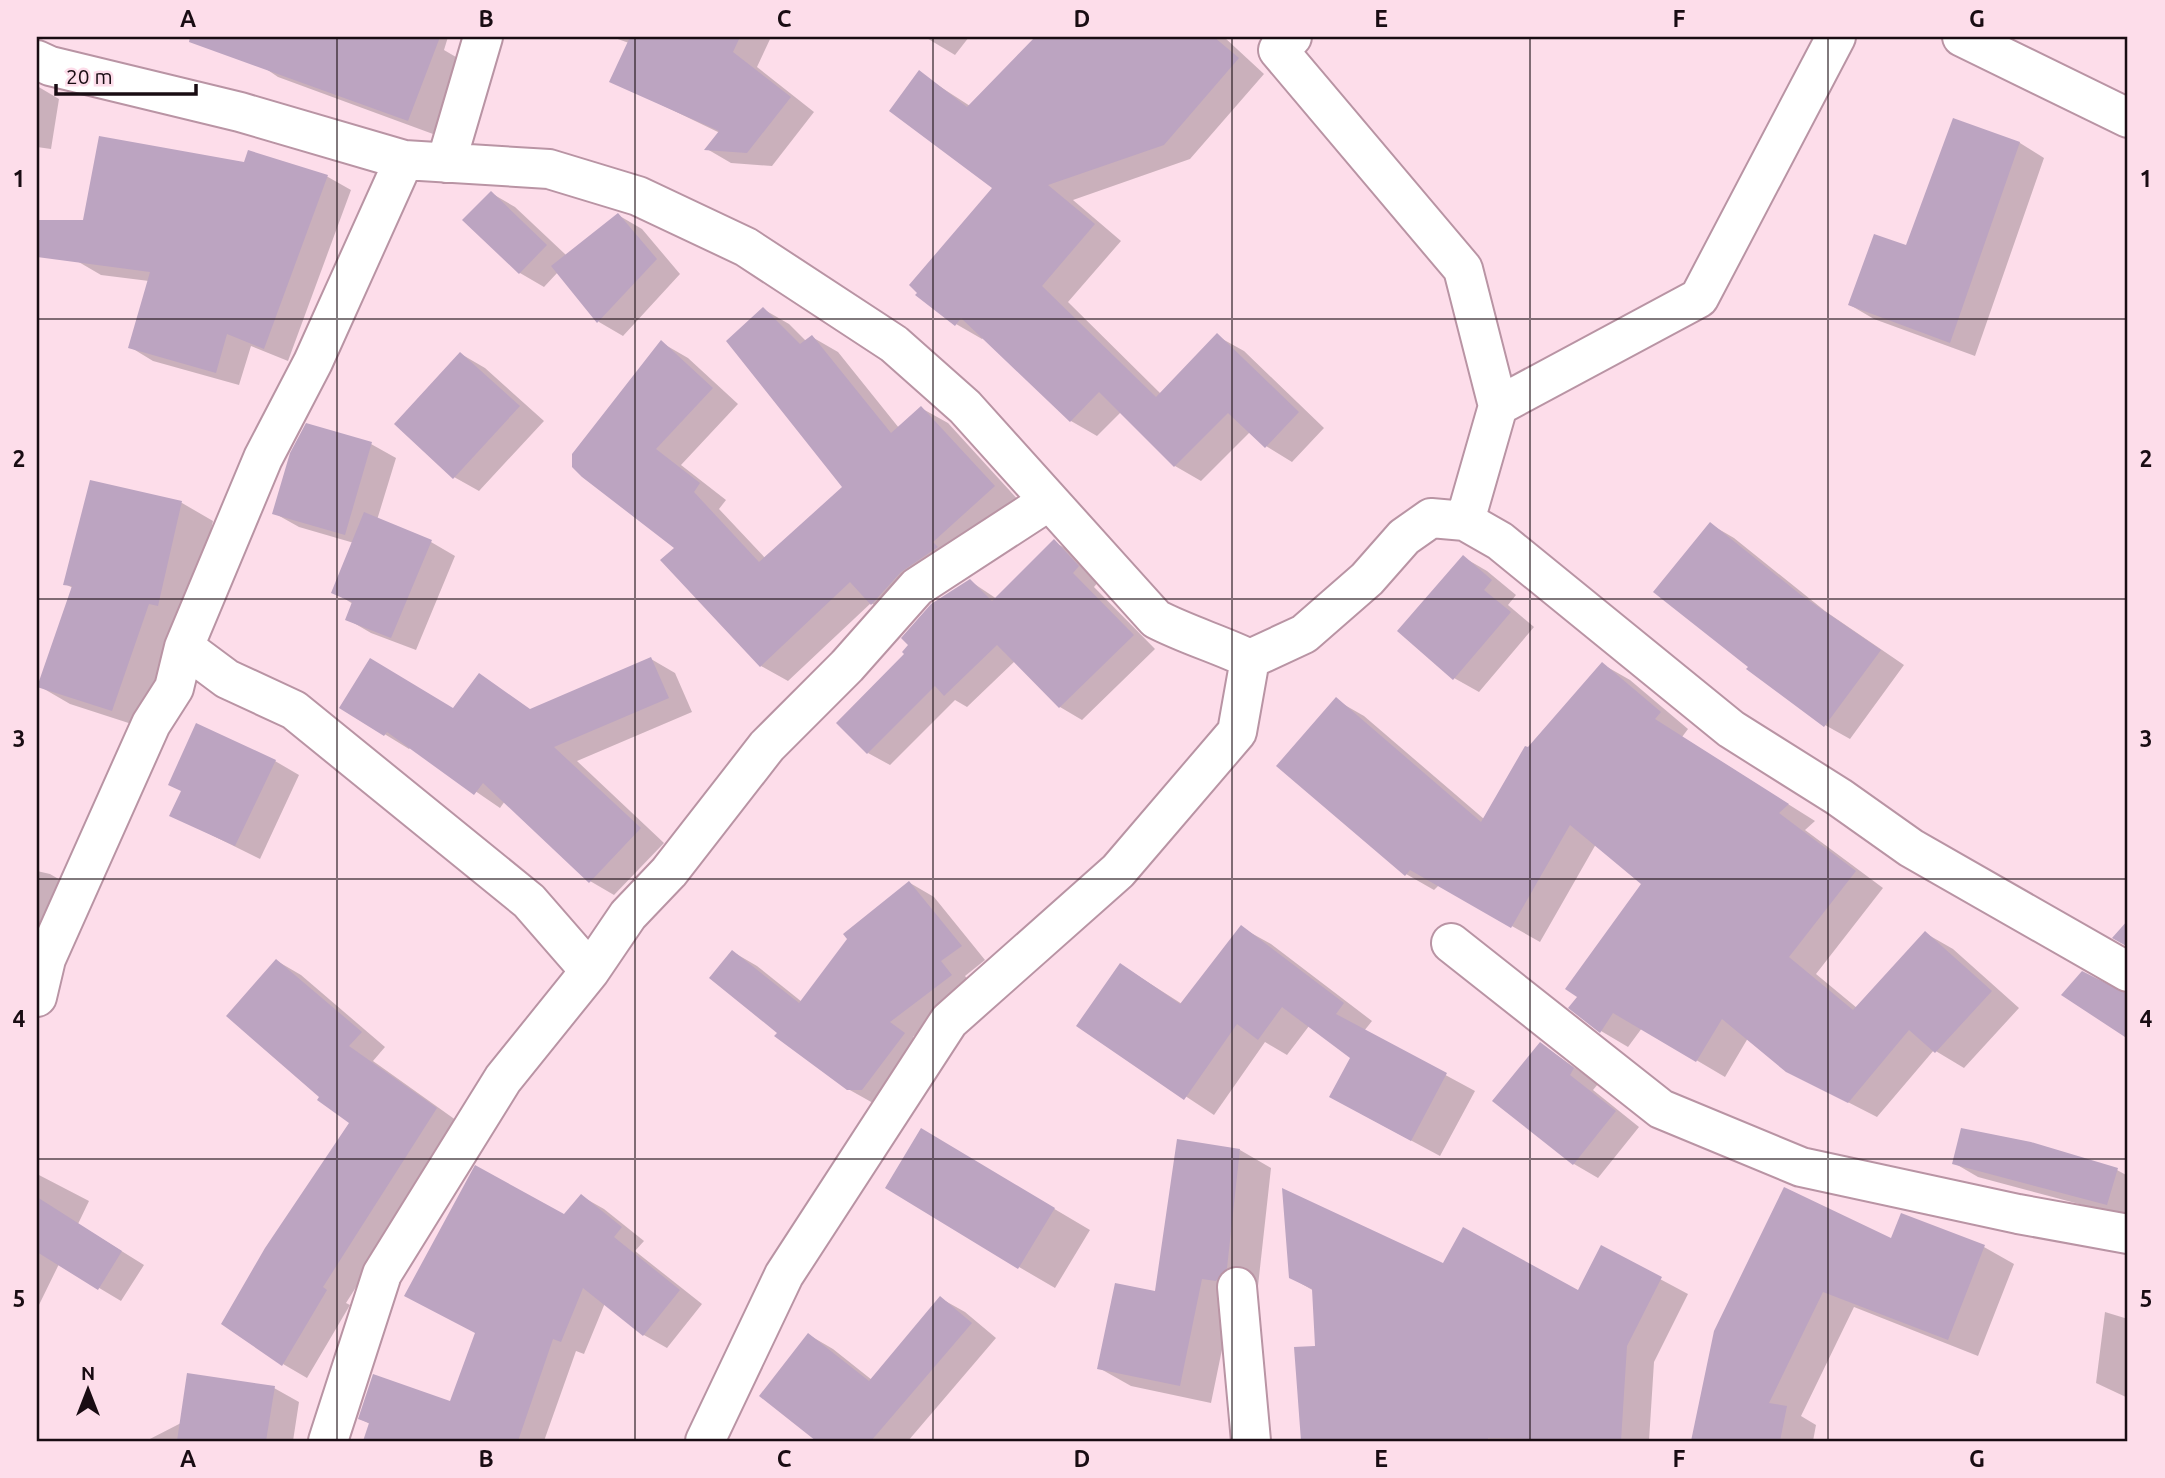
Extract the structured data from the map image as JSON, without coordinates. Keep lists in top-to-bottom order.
{
  "scale_bar": "20 m",
  "north": "top",
  "grid": {
    "columns": [
      "A",
      "B",
      "C",
      "D",
      "E",
      "F",
      "G"
    ],
    "rows": [
      "1",
      "2",
      "3",
      "4",
      "5"
    ]
  }
}
